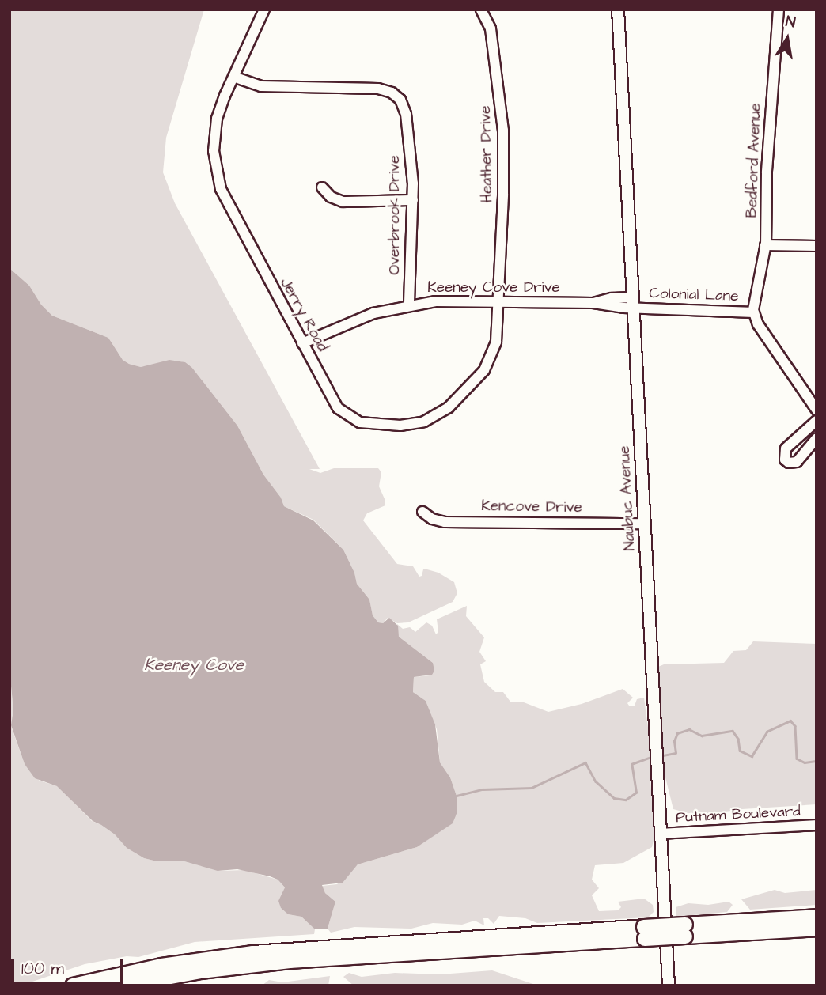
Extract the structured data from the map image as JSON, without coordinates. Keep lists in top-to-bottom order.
{
  "streets": {
    "main road": ["Naubuc Avenue"],
    "street": [
      "Heather Drive",
      "Bedford Avenue",
      "Overbrook Drive",
      "Keeney Cove Drive",
      "Colonial Lane",
      "Jerry Road",
      "Kencove Drive",
      "Putnam Boulevard"
    ]
  },
  "crossings": [
    ["Heather Drive", "Keeney Cove Drive"],
    ["Heather Drive", "Jerry Road"],
    ["Bedford Avenue", "Colonial Lane"],
    ["Overbrook Drive", "Keeney Cove Drive"],
    ["Overbrook Drive", "Jerry Road"],
    ["Keeney Cove Drive", "Colonial Lane"],
    ["Keeney Cove Drive", "Jerry Road"],
    ["Keeney Cove Drive", "Naubuc Avenue"],
    ["Colonial Lane", "Naubuc Avenue"],
    ["Naubuc Avenue", "Kencove Drive"],
    ["Naubuc Avenue", "Putnam Boulevard"]
  ],
  "water": ["Keeney Cove"],
  "scale_bar": "100 m",
  "north": "top"
}
